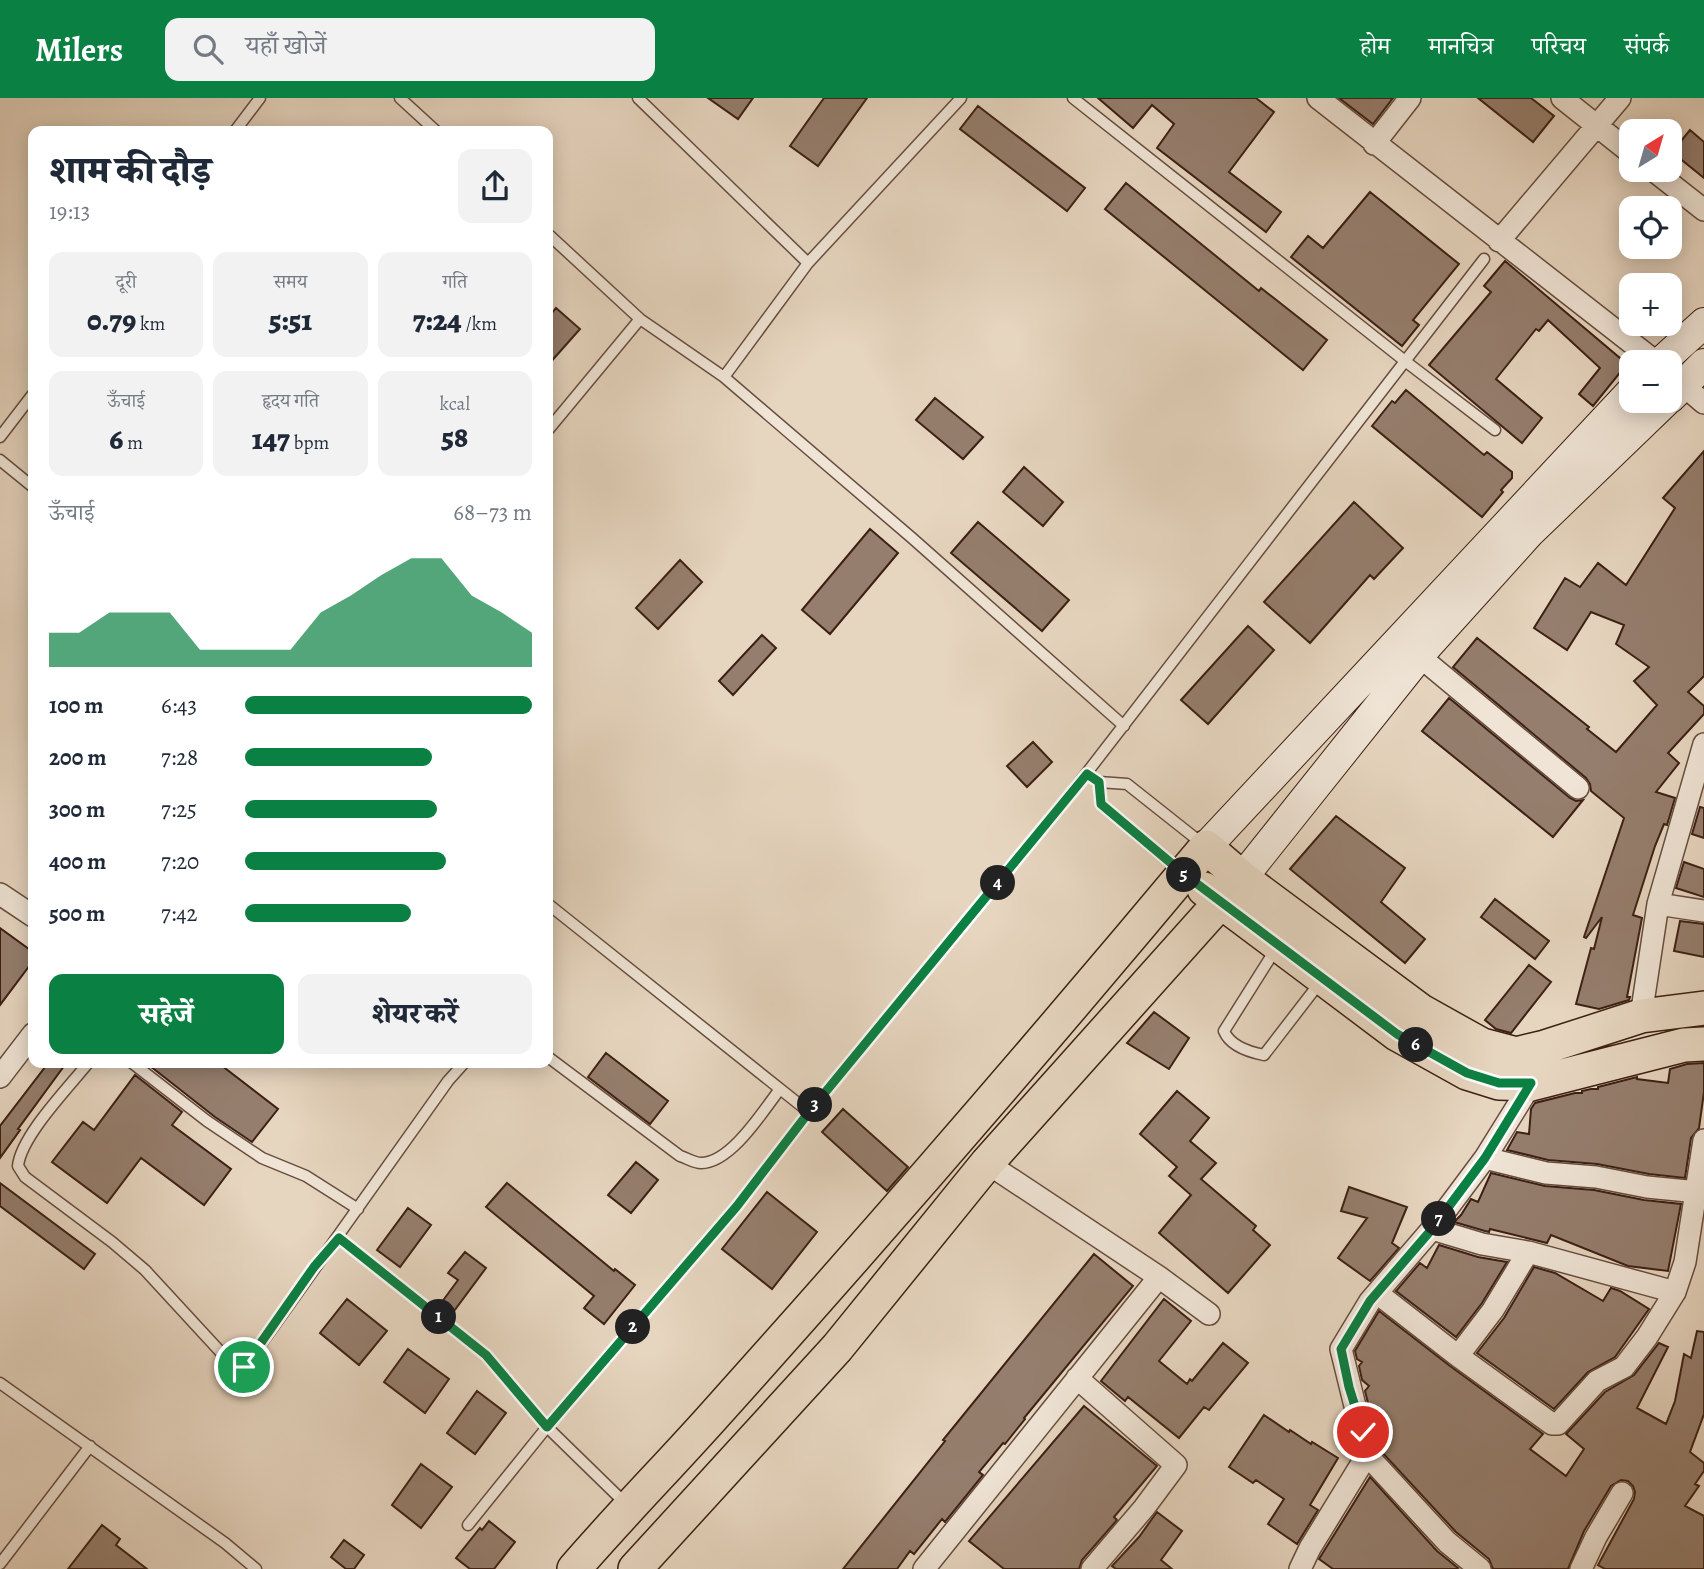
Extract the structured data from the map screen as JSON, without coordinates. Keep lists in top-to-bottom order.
{
  "north": "top right",
  "page": {
    "header": "Milers",
    "search": "यहाँ खोजें",
    "nav": [
      "होम",
      "मानचित्र",
      "परिचय",
      "संपर्क"
    ],
    "map_buttons": ["+", "−"],
    "heading": ["शाम की दौड़", "19:13"],
    "stats": [
      ["दूरी", "0.79 km"],
      ["समय", "5:51"],
      ["गति", "7:24 /km"],
      ["ऊँचाई", "6 m"],
      ["हृदय गति", "147 bpm"],
      ["kcal", "58"]
    ],
    "chart": ["ऊँचाई", "68–73 m"],
    "list": [
      {
        "name": "100 m",
        "note": "6:43"
      },
      {
        "name": "200 m",
        "note": "7:28"
      },
      {
        "name": "300 m",
        "note": "7:25"
      },
      {
        "name": "400 m",
        "note": "7:20"
      },
      {
        "name": "500 m",
        "note": "7:42"
      }
    ],
    "pins": [
      "5",
      "4",
      "6",
      "3",
      "7",
      "1",
      "2"
    ],
    "buttons": ["सहेजें", "शेयर करें"]
  }
}
